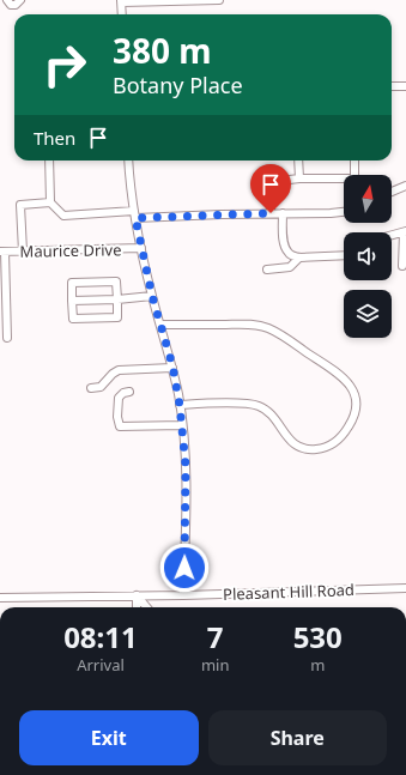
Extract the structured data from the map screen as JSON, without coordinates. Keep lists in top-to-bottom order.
{
  "streets": {
    "street": ["Maurice Drive", "Pleasant Hill Road"]
  },
  "north": "top",
  "page": {
    "turn": ["380 m", "Botany Place"],
    "then": "Then",
    "eta": [
      "08:11",
      "Arrival",
      "7",
      "min",
      "530",
      "m"
    ],
    "buttons": ["Exit", "Share"]
  }
}
